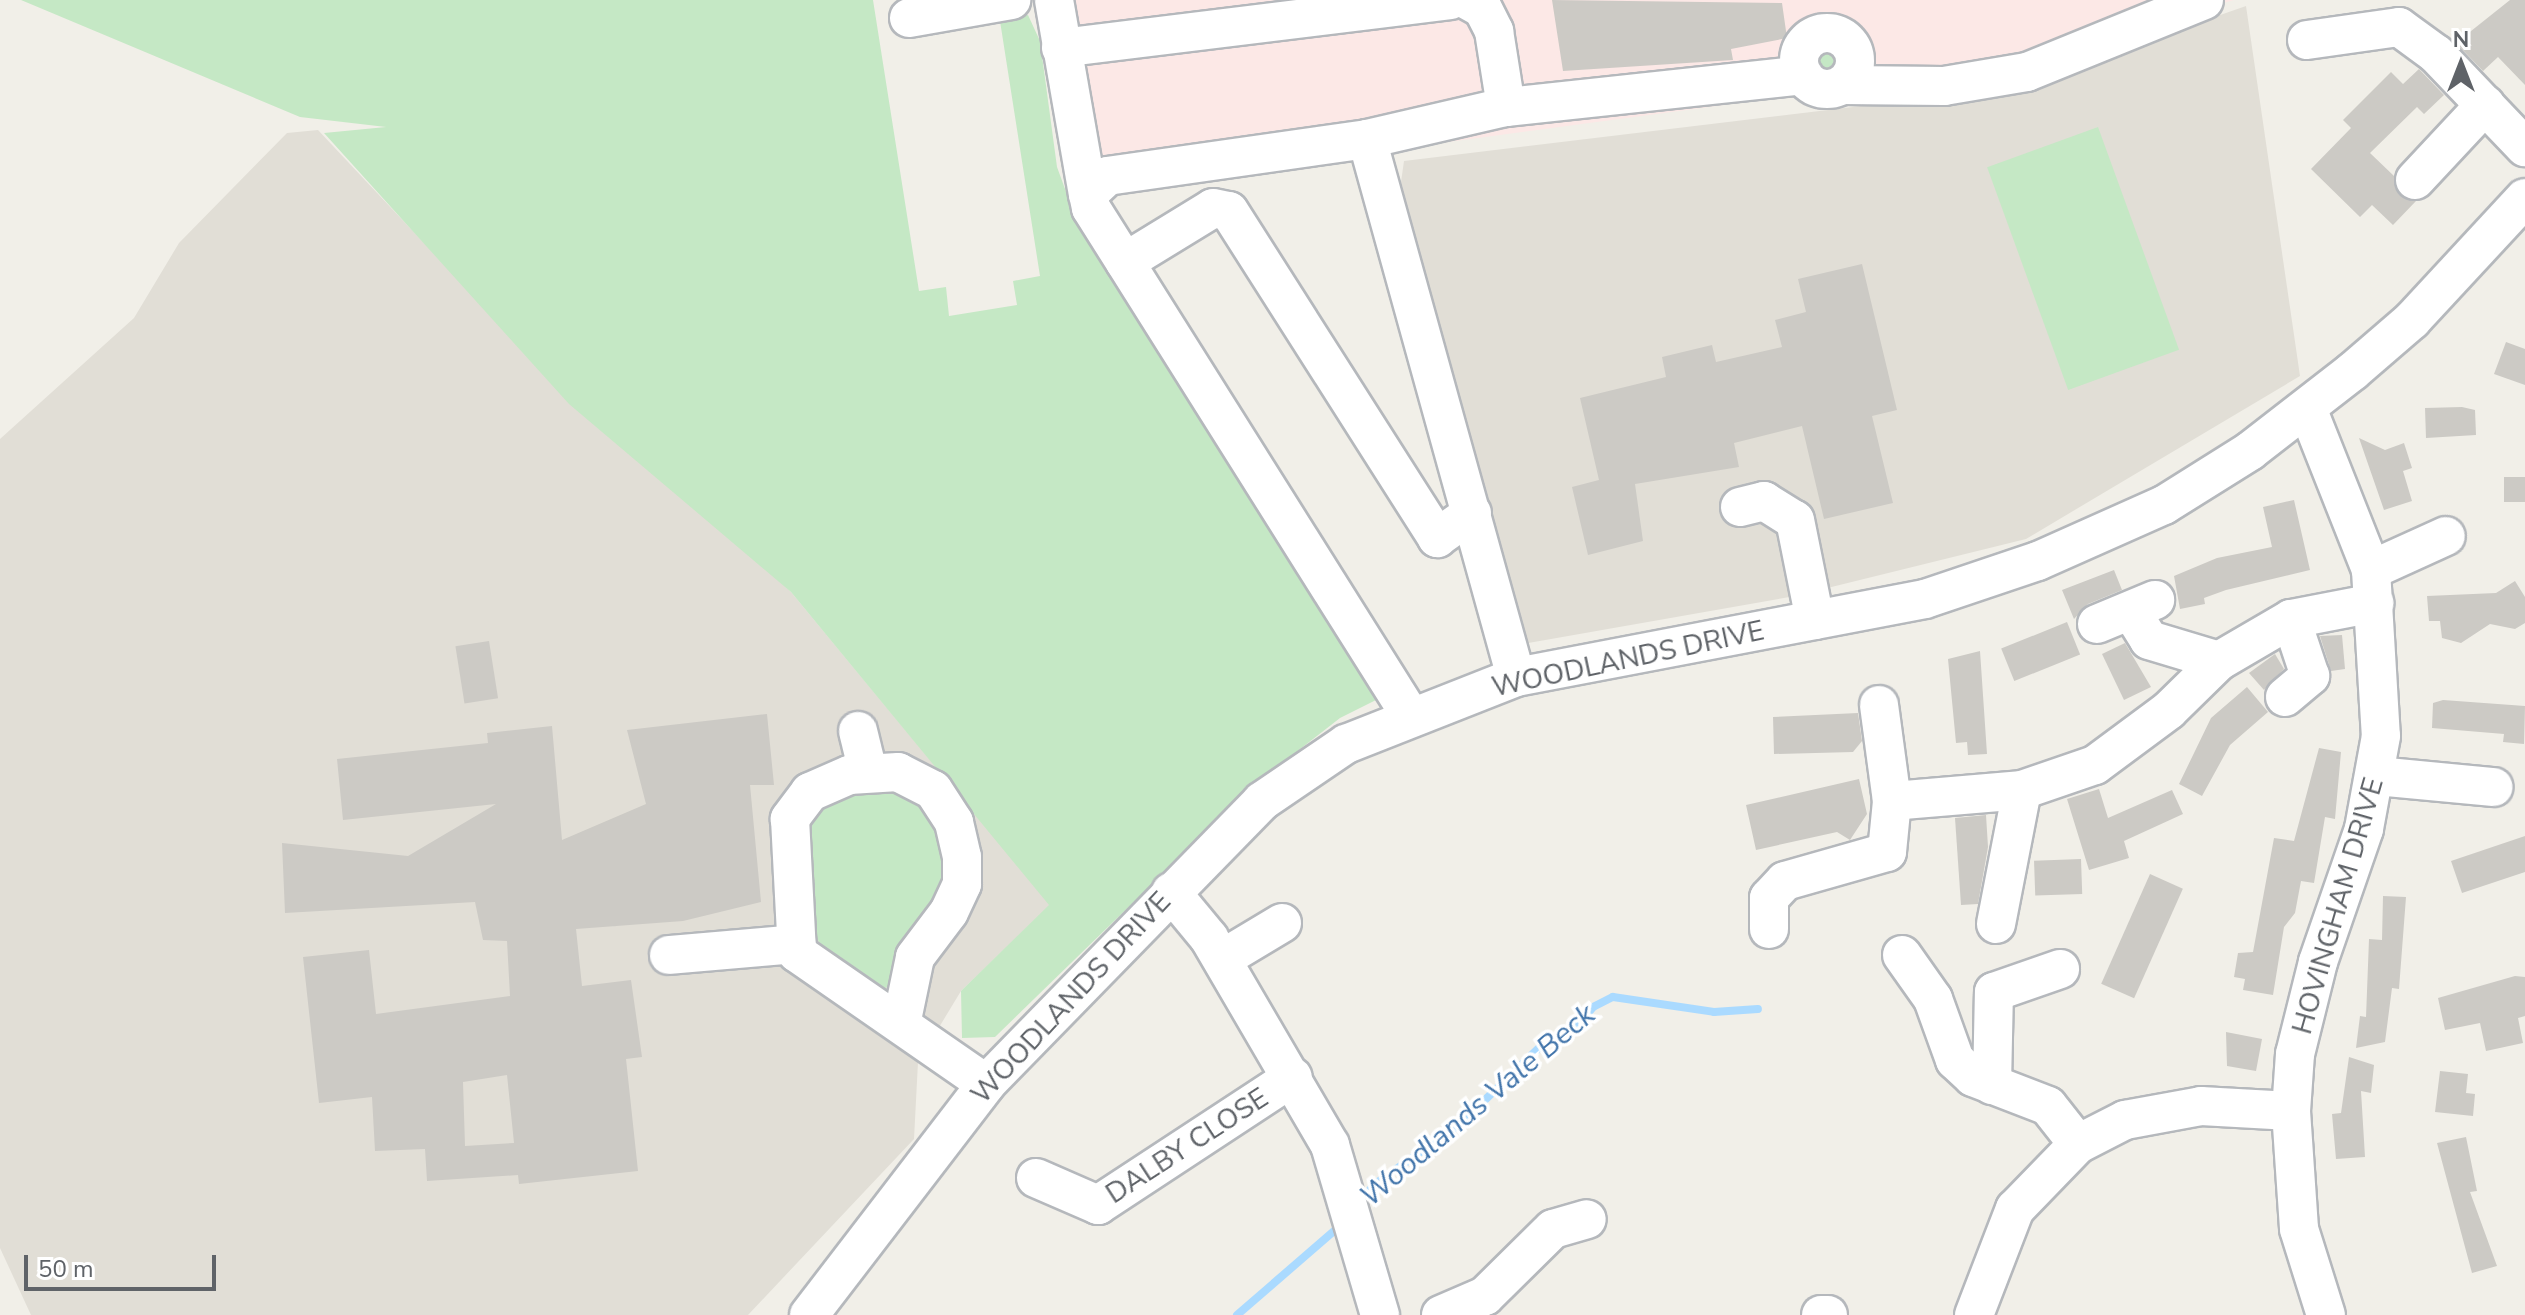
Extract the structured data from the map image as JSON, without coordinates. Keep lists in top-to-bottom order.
{
  "streets": {
    "street": ["WOODLANDS DRIVE", "HOVINGHAM DRIVE", "DALBY CLOSE"]
  },
  "crossings": [
    ["WOODLANDS DRIVE", "HOVINGHAM DRIVE"]
  ],
  "water": ["Woodlands Vale Beck"],
  "scale_bar": "50 m",
  "north": "top"
}
